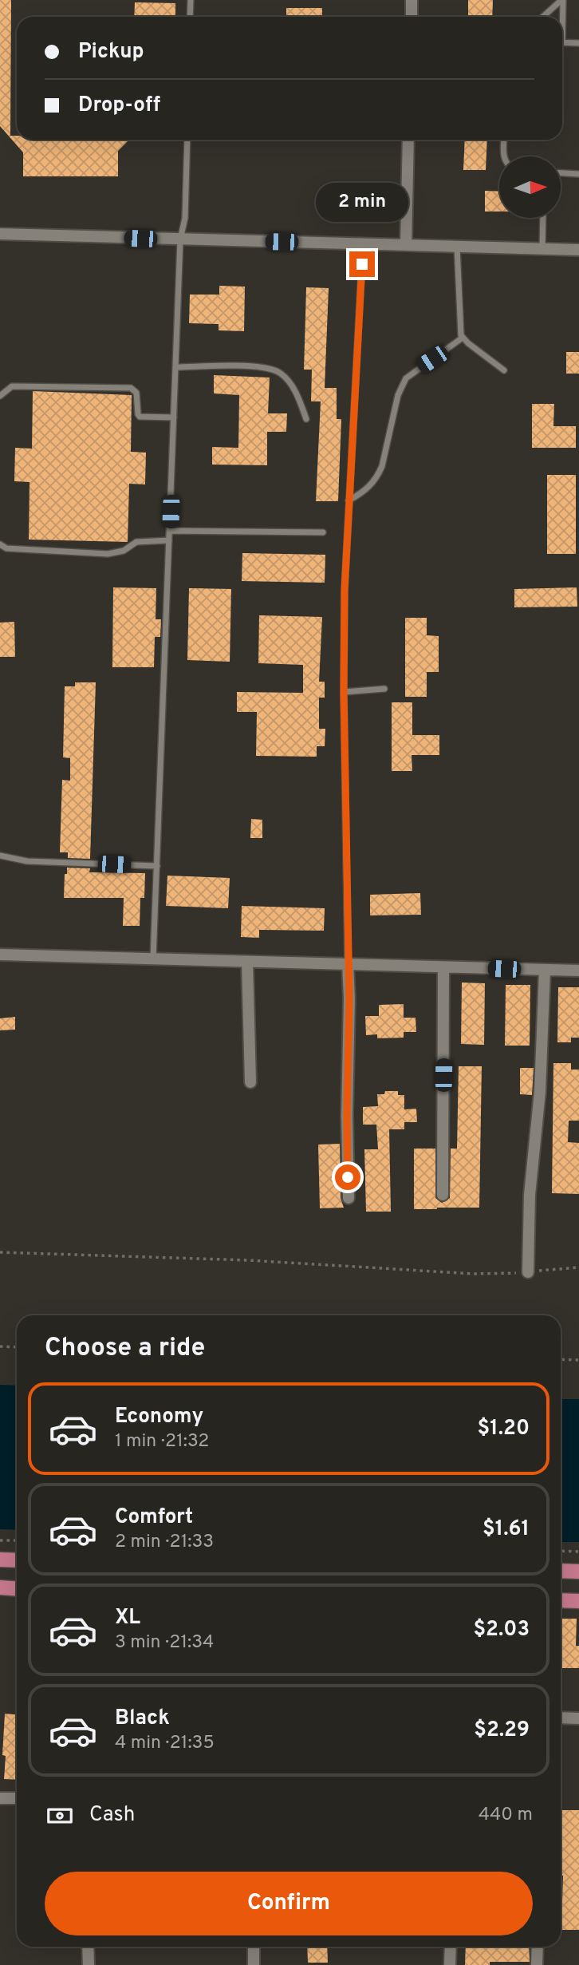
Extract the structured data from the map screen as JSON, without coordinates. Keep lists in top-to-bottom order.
{
  "north": "right",
  "page": {
    "banner": ["Pickup", "Drop-off"],
    "bubble": "2 min",
    "heading": "Choose a ride",
    "list": [
      {
        "name": "Economy",
        "note": "1 min · 21:32",
        "value": "$1.20"
      },
      {
        "name": "Comfort",
        "note": "2 min · 21:33",
        "value": "$1.61"
      },
      {
        "name": "XL",
        "note": "3 min · 21:34",
        "value": "$2.03"
      },
      {
        "name": "Black",
        "note": "4 min · 21:35",
        "value": "$2.29"
      }
    ],
    "pay": ["Cash", "440 m"],
    "buttons": "Confirm"
  }
}
